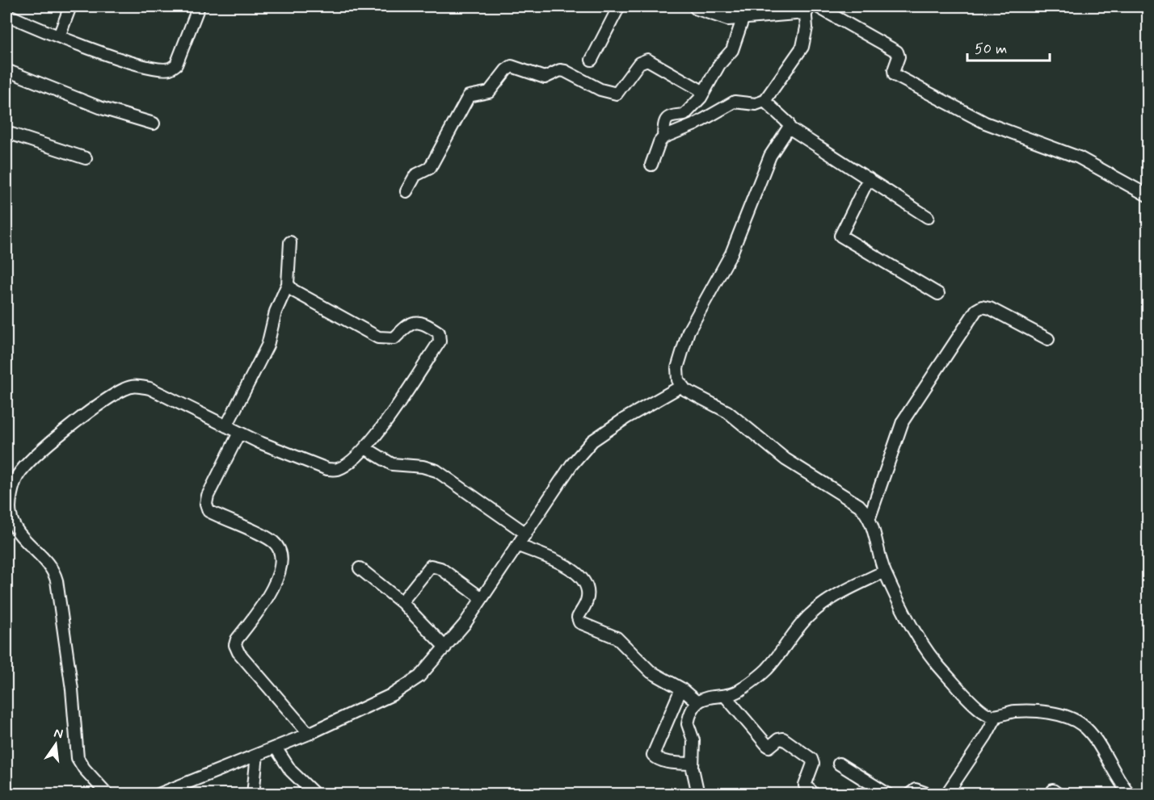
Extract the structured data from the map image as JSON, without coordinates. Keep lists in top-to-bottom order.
{
  "scale_bar": "50 m",
  "north": "top"
}
